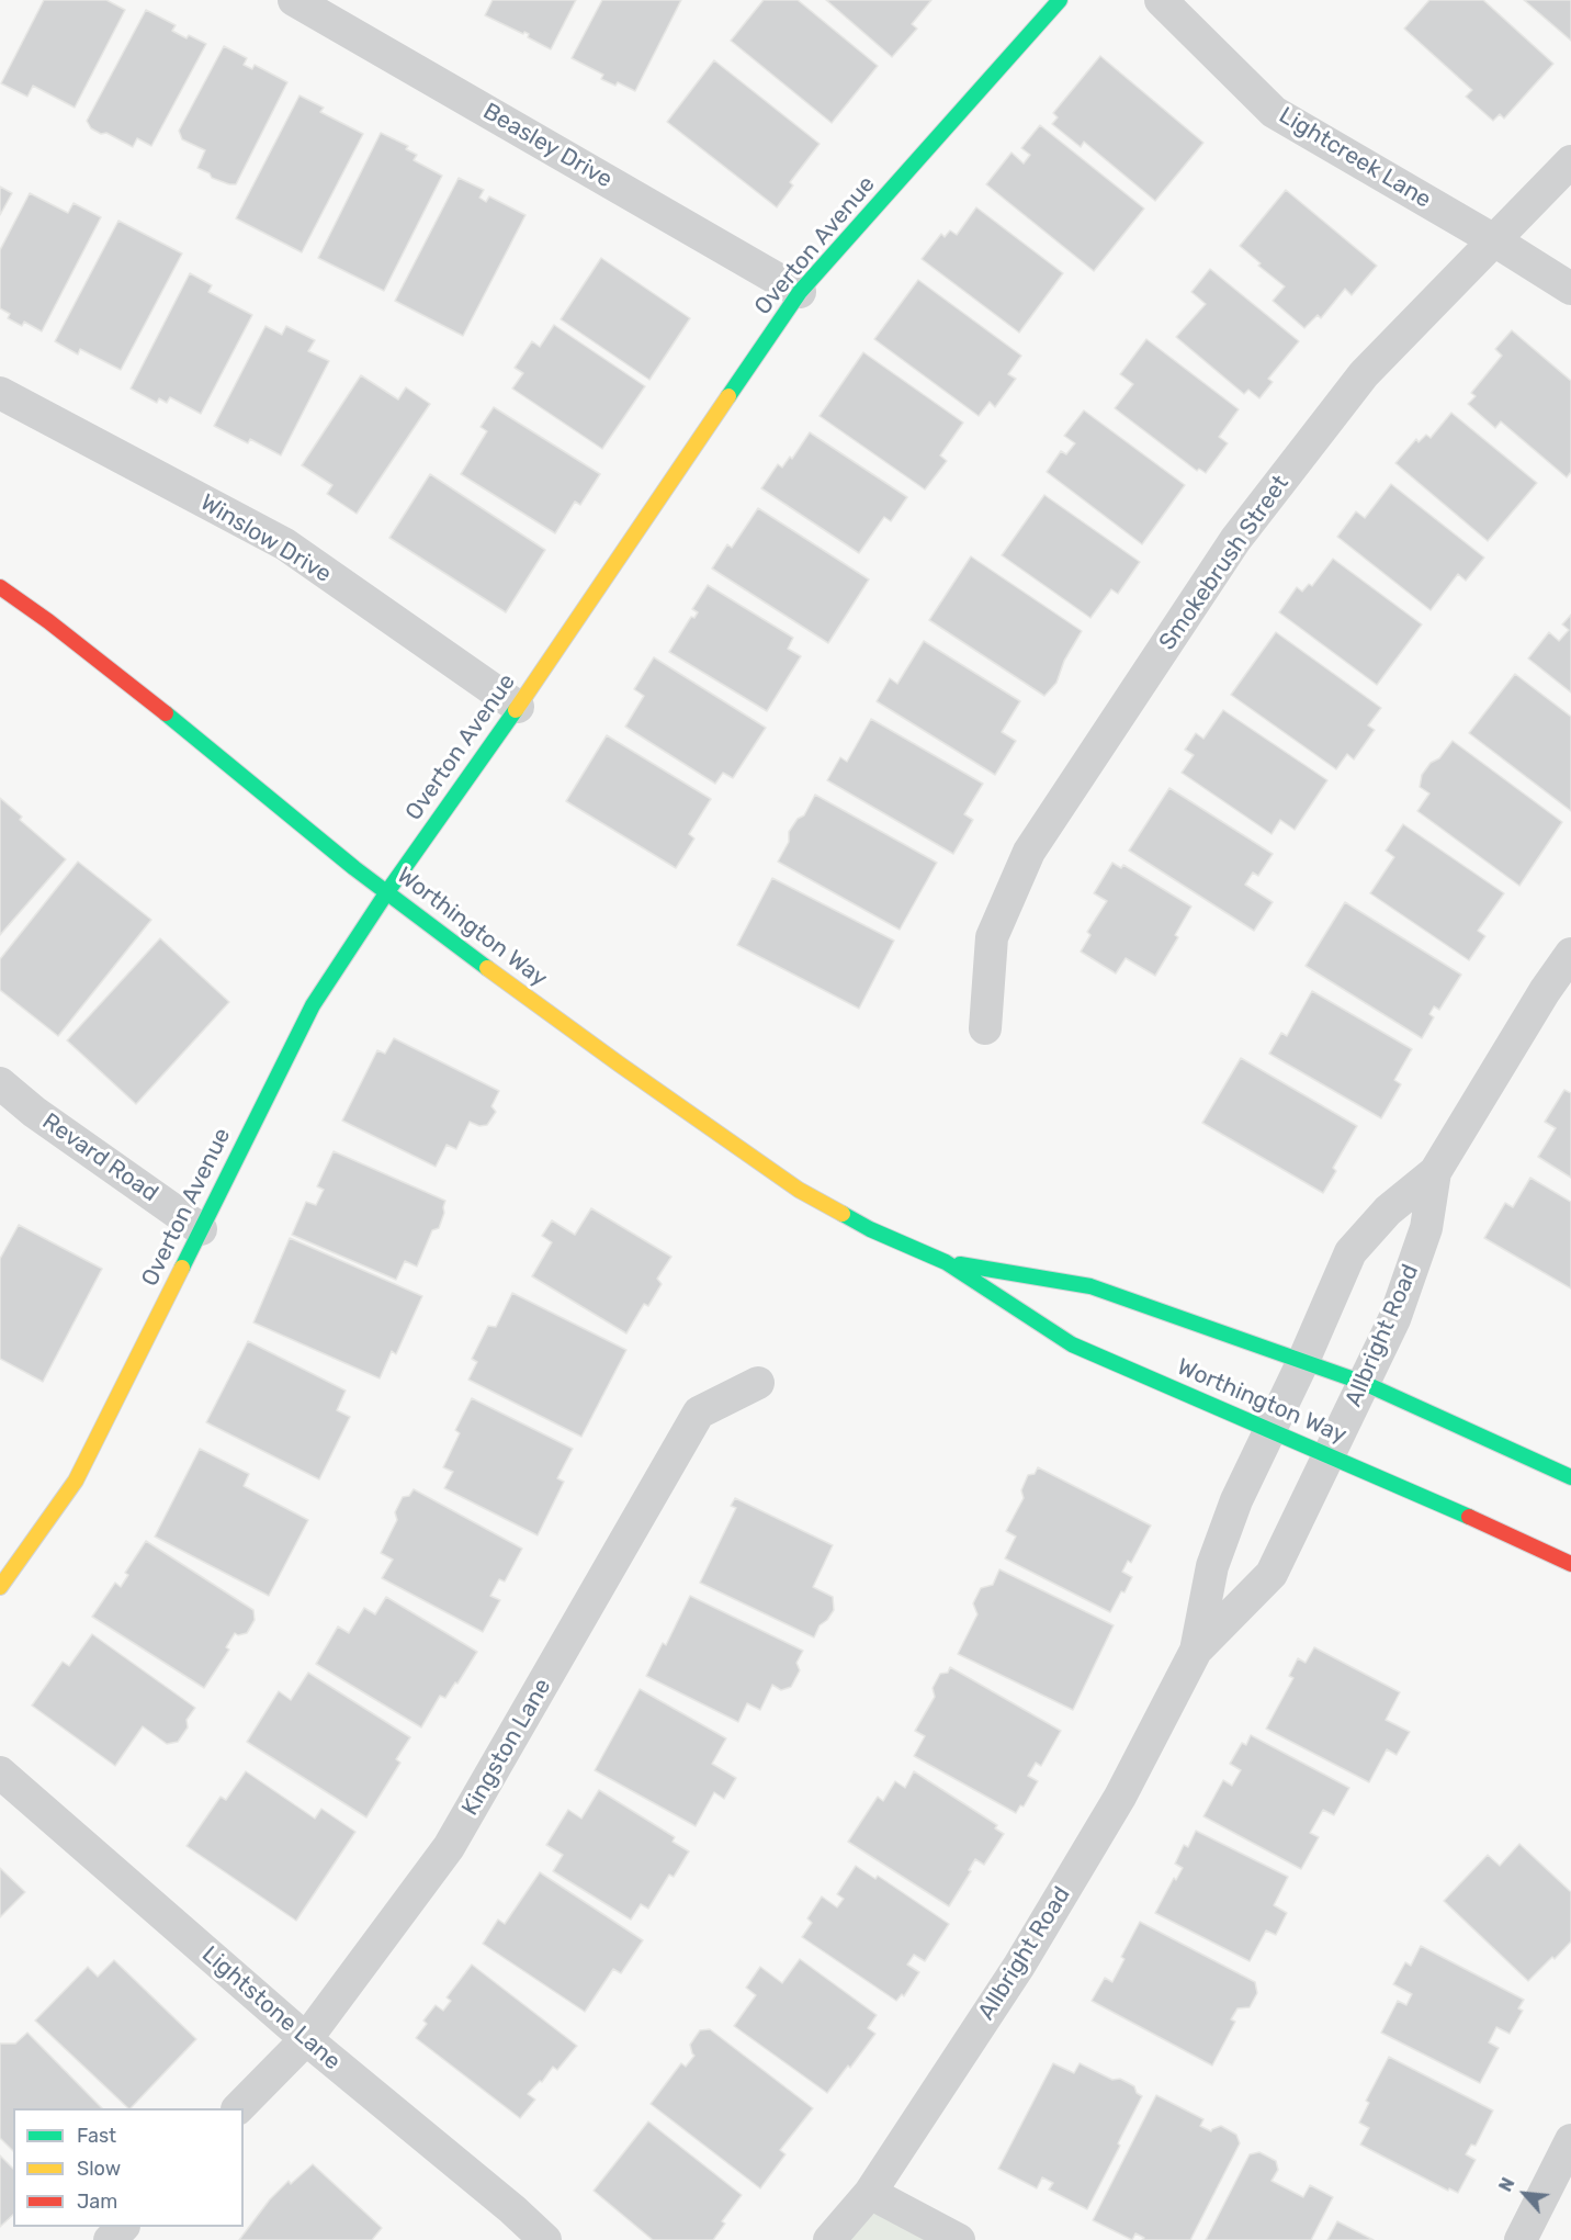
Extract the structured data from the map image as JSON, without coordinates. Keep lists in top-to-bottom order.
{
  "streets": {
    "street": [
      "Beasley Drive",
      "Lightcreek Lane",
      "Overton Avenue",
      "Winslow Drive",
      "Smokebrush Street",
      "Worthington Way",
      "Revard Road",
      "Allbright Road",
      "Kingston Lane",
      "Lightstone Lane"
    ]
  },
  "crossings": [
    ["Beasley Drive", "Overton Avenue"],
    ["Lightcreek Lane", "Smokebrush Street"],
    ["Overton Avenue", "Winslow Drive"],
    ["Overton Avenue", "Worthington Way"],
    ["Overton Avenue", "Revard Road"],
    ["Worthington Way", "Allbright Road"],
    ["Kingston Lane", "Lightstone Lane"]
  ],
  "legend": ["Fast", "Slow", "Jam"],
  "north": "top left"
}
